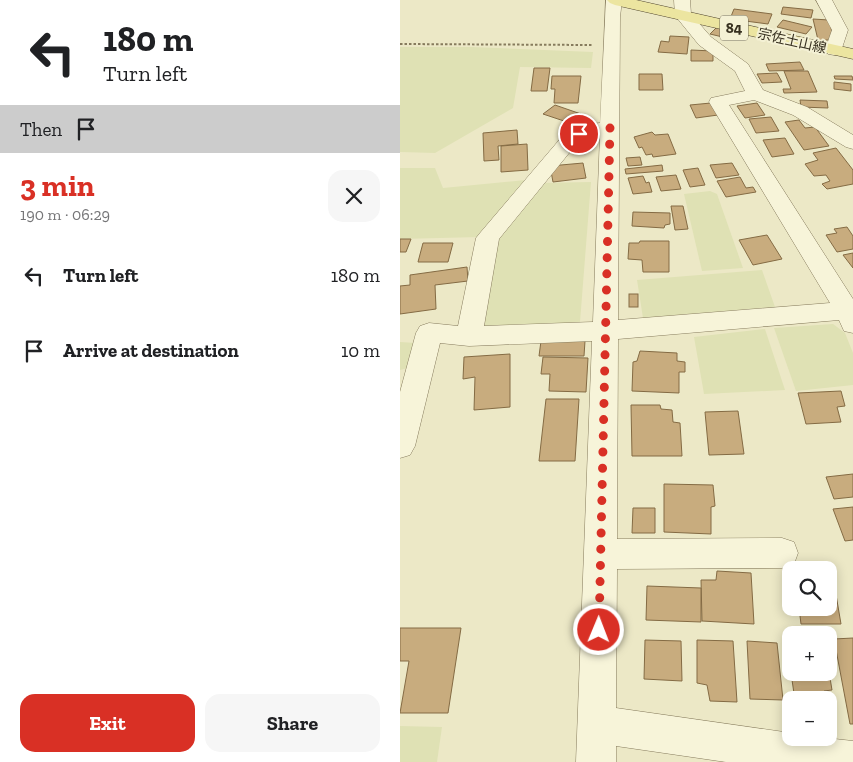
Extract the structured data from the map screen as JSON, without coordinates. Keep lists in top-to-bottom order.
{
  "streets": {
    "main road": ["84", "宗佐土山線"]
  },
  "page": {
    "turn": ["180 m", "Turn left"],
    "then": "Then",
    "heading": ["3 min", "190 m · 06:29"],
    "list": [
      {
        "name": "Turn left",
        "value": "180 m"
      },
      {
        "name": "Arrive at destination",
        "value": "10 m"
      }
    ],
    "map_buttons": ["+", "−"],
    "buttons": ["Exit", "Share"]
  }
}
